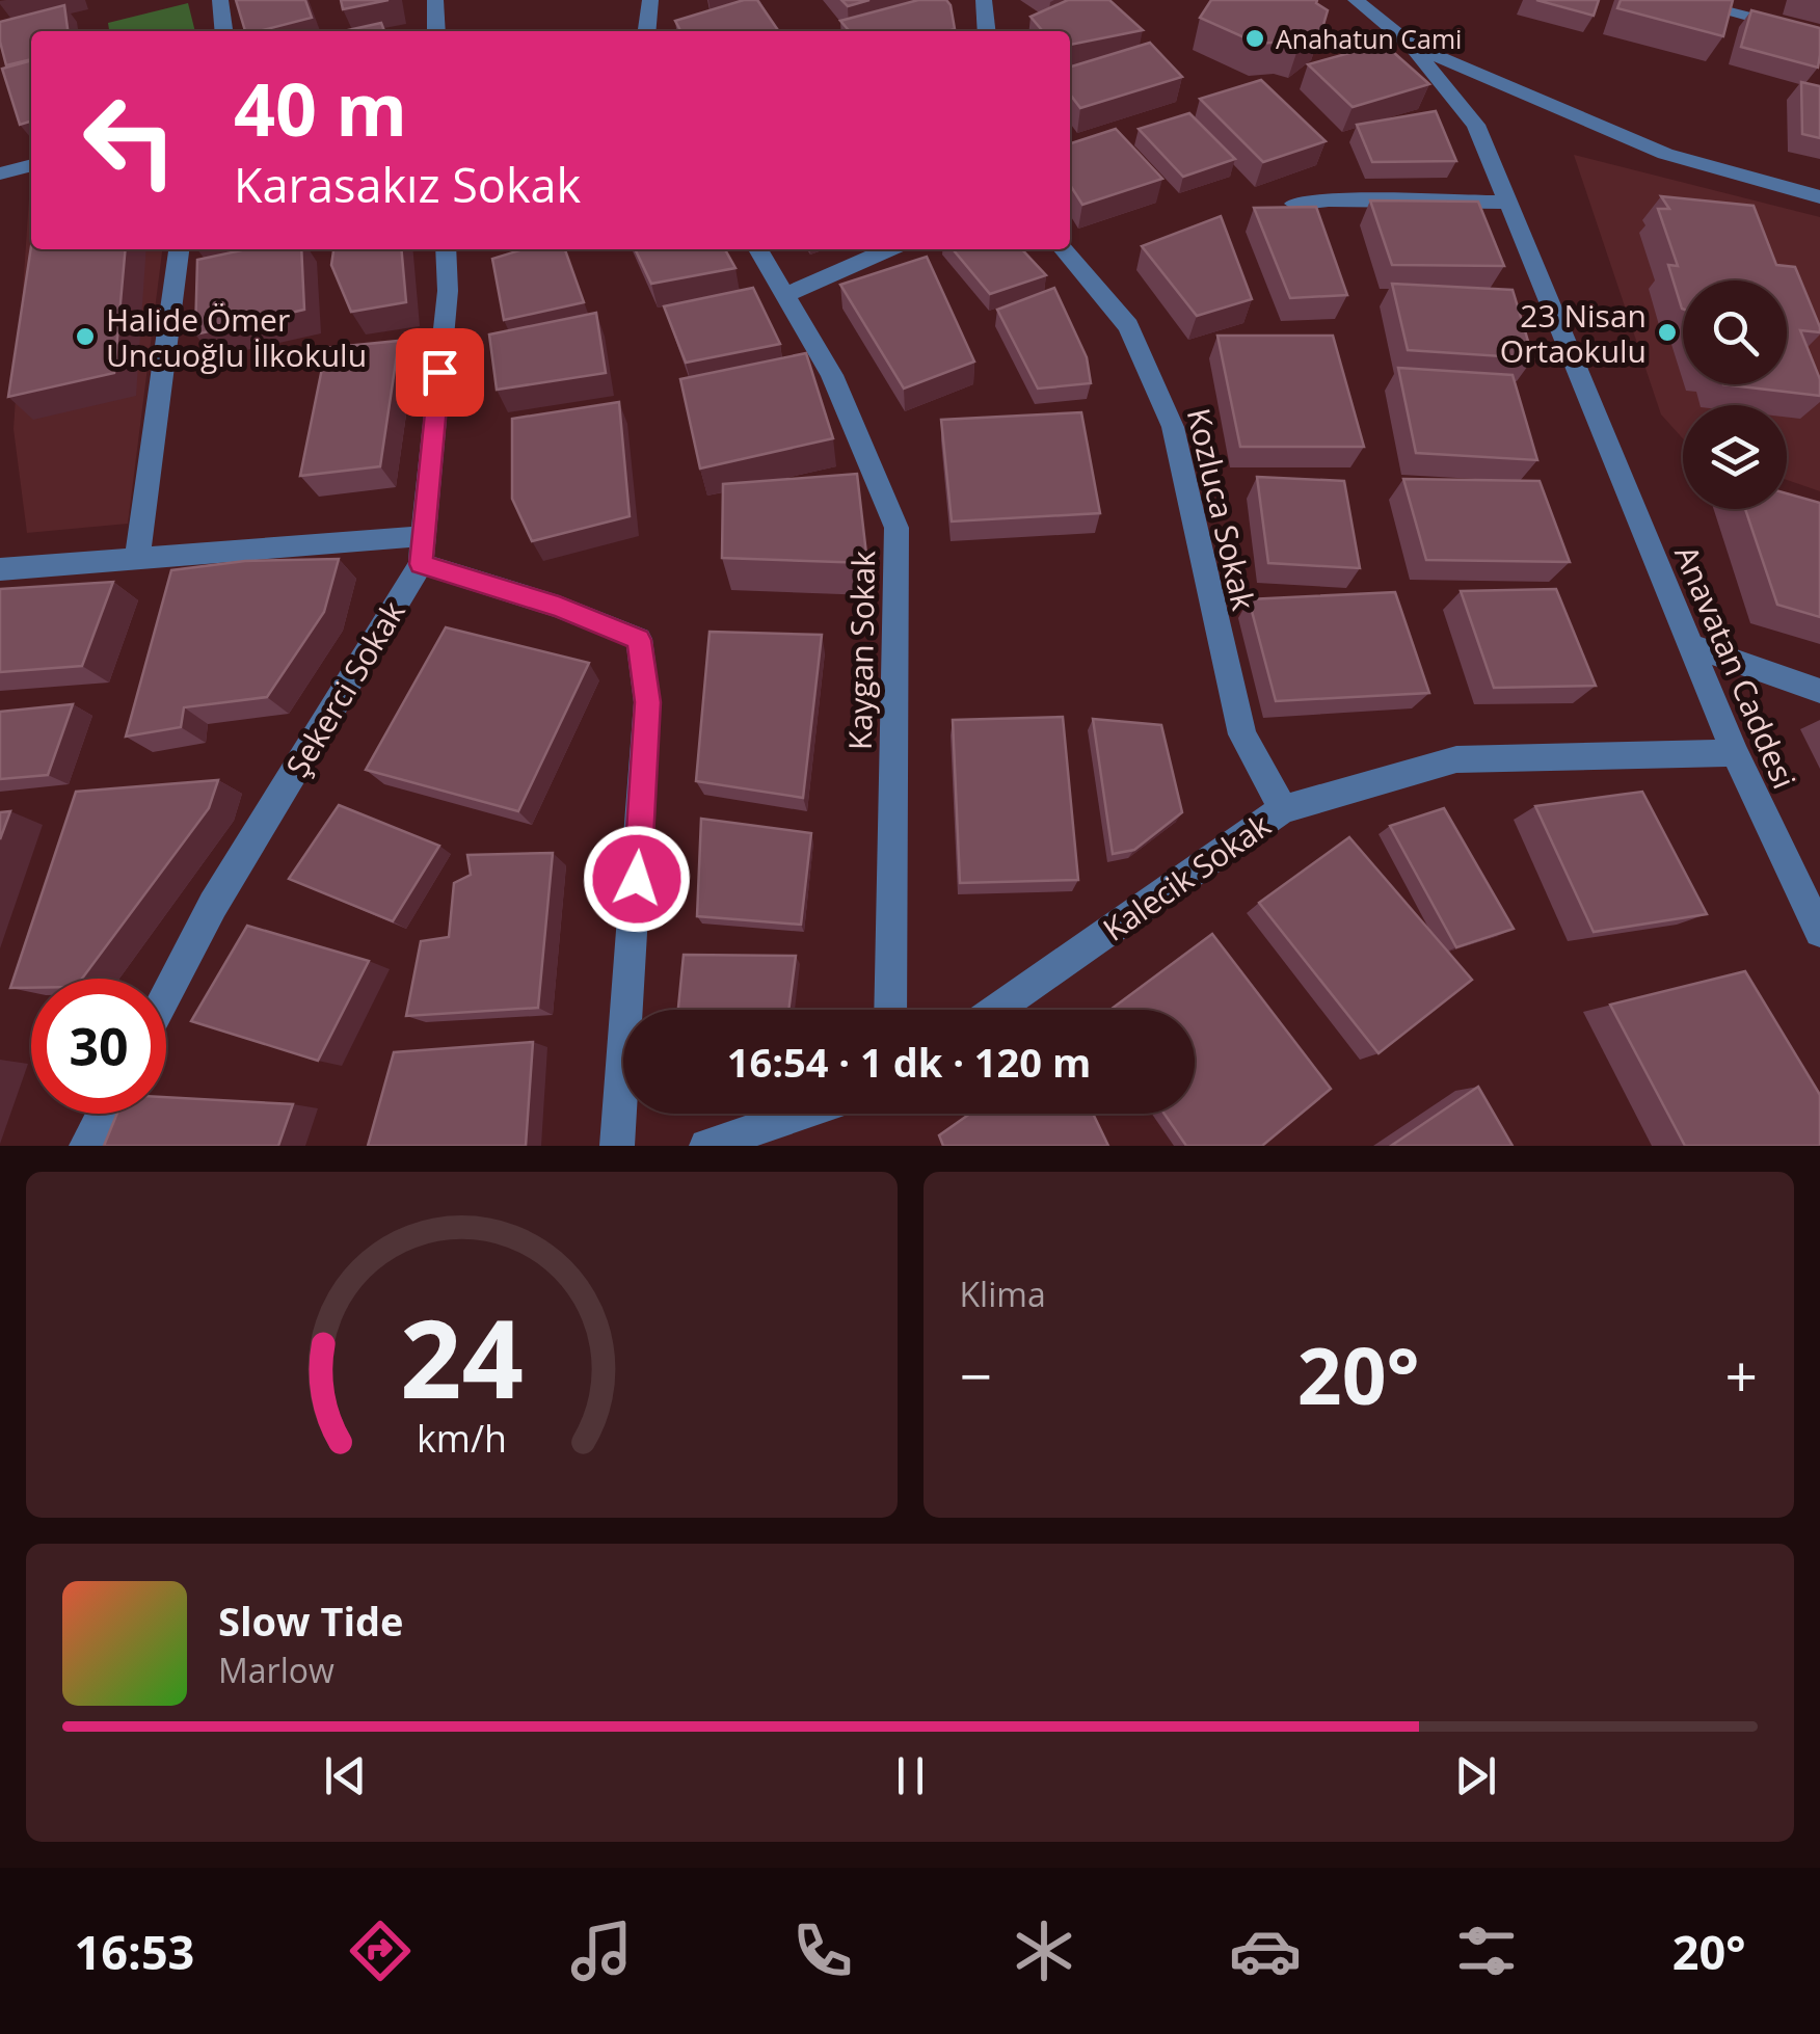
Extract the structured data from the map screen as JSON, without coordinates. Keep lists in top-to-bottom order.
{
  "streets": {
    "street": [
      "Kozluca Sokak",
      "Kaygan Sokak",
      "Anavatan Caddesi",
      "Şekerci Sokak",
      "Kalecik Sokak"
    ]
  },
  "crossings": [
    ["Kozluca Sokak", "Kalecik Sokak"],
    ["Anavatan Caddesi", "Kalecik Sokak"]
  ],
  "places": ["Anahatun Cami", "23 Nisan Ortaokulu", "Halide Ömer Uncuoğlu İlkokulu"],
  "page": {
    "turn": ["40 m", "Karasakız Sokak"],
    "limit": "30",
    "trip": "16:54 · 1 dk · 120 m",
    "tile": "Klima",
    "heat": ["−", "20°", "+"],
    "song": ["Slow Tide", "Marlow"],
    "tabs": ["16:53", "20°"],
    "gauge": ["24", "km/h"]
  }
}
